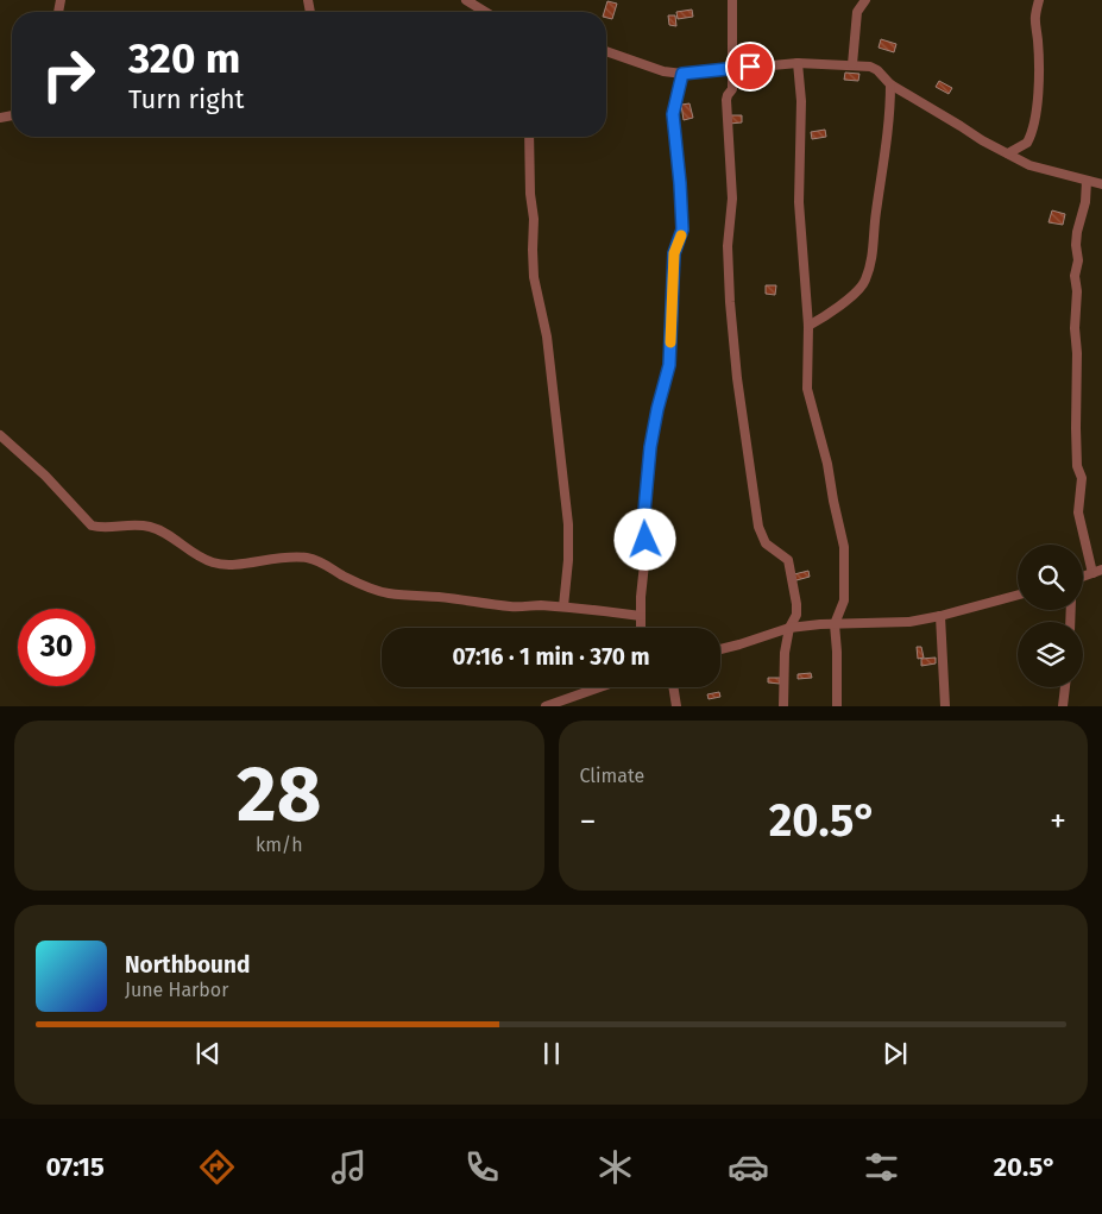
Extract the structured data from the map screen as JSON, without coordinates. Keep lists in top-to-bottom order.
{
  "page": {
    "turn": ["320 m", "Turn right"],
    "limit": "30",
    "trip": "07:16 · 1 min · 370 m",
    "tile": [
      ["28", "km/h"],
      "Climate"
    ],
    "heat": ["−", "20.5°", "+"],
    "song": ["Northbound", "June Harbor"],
    "tabs": ["07:15", "20.5°"]
  }
}
